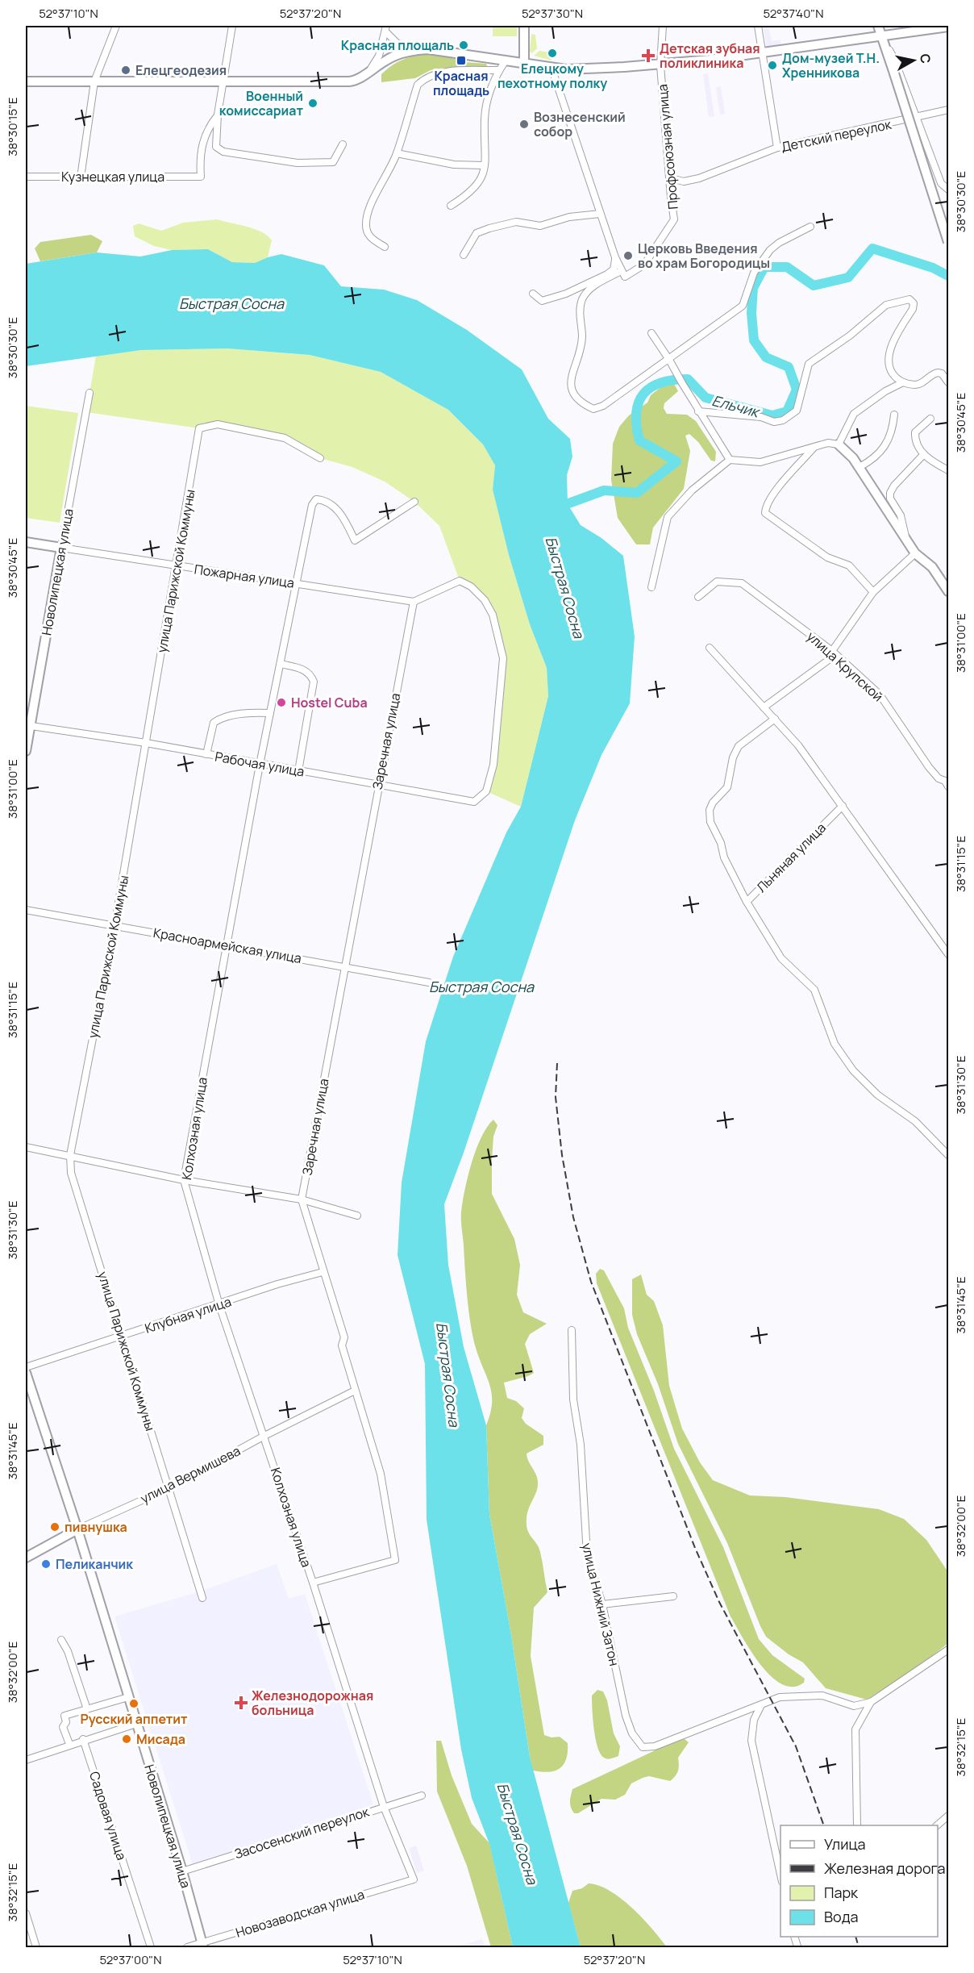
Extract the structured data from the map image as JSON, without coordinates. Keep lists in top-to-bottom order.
{
  "streets": {
    "street": [
      "Детский переулок",
      "Профсоюзная улица",
      "Кузнецкая улица",
      "улица Парижской Коммуны",
      "Новолипецкая улица",
      "Пожарная улица",
      "улица Крупской",
      "Заречная улица",
      "Рабочая улица",
      "Льняная улица",
      "Красноармейская улица",
      "Колхозная улица",
      "Клубная улица",
      "улица Вермишева",
      "улица Нижний Затон",
      "Садовая улица",
      "Засосенский переулок",
      "Новозаводская улица"
    ]
  },
  "crossings": [
    ["Детский переулок", "Профсоюзная улица"],
    ["улица Парижской Коммуны", "Пожарная улица"],
    ["улица Парижской Коммуны", "Рабочая улица"],
    ["улица Парижской Коммуны", "Красноармейская улица"],
    ["улица Парижской Коммуны", "Клубная улица"],
    ["улица Парижской Коммуны", "улица Вермишева"],
    ["Новолипецкая улица", "Пожарная улица"],
    ["Новолипецкая улица", "Рабочая улица"],
    ["Новолипецкая улица", "улица Вермишева"],
    ["Новолипецкая улица", "Засосенский переулок"],
    ["Новолипецкая улица", "Новозаводская улица"],
    ["Пожарная улица", "Заречная улица"],
    ["Пожарная улица", "Рабочая улица"],
    ["Пожарная улица", "Колхозная улица"],
    ["Заречная улица", "Рабочая улица"],
    ["Заречная улица", "Красноармейская улица"],
    ["Заречная улица", "Колхозная улица"],
    ["Заречная улица", "Клубная улица"],
    ["Заречная улица", "улица Вермишева"],
    ["Рабочая улица", "Колхозная улица"],
    ["Красноармейская улица", "Колхозная улица"],
    ["Колхозная улица", "Клубная улица"],
    ["Колхозная улица", "улица Вермишева"],
    ["Колхозная улица", "Засосенский переулок"],
    ["Колхозная улица", "Новозаводская улица"]
  ],
  "water": ["Быстрая Сосна", "Ельчик"],
  "places": {
    "other": [
      "Красная площаль",
      "Елецкому пехотному полку",
      "Дом-музей Т.Н. Хренникова",
      "Елецгеодезия",
      "Военный комиссариат",
      "Вознесенский собор",
      "Церковь Введения во храм Богородицы",
      "Hostel Cuba",
      "пивнушка",
      "Пеликанчик",
      "Русский аппетит",
      "Мисада"
    ],
    "health": ["Детская зубная поликлиника", "Железнодорожная больница"],
    "transit": ["Красная площадь"]
  },
  "legend": [
    "Улица",
    "Железная дорога",
    "Парк",
    "Вода"
  ],
  "north": "right",
  "coordinates": [
    "52°37'10\"N",
    "52°37'20\"N",
    "52°37'30\"N",
    "52°37'40\"N",
    "38°30'15\"E",
    "38°30'30\"E",
    "38°30'45\"E",
    "38°31'00\"E",
    "38°31'15\"E",
    "38°31'30\"E",
    "38°31'45\"E",
    "38°32'00\"E",
    "38°32'15\"E",
    "52°37'00\"N"
  ]
}
